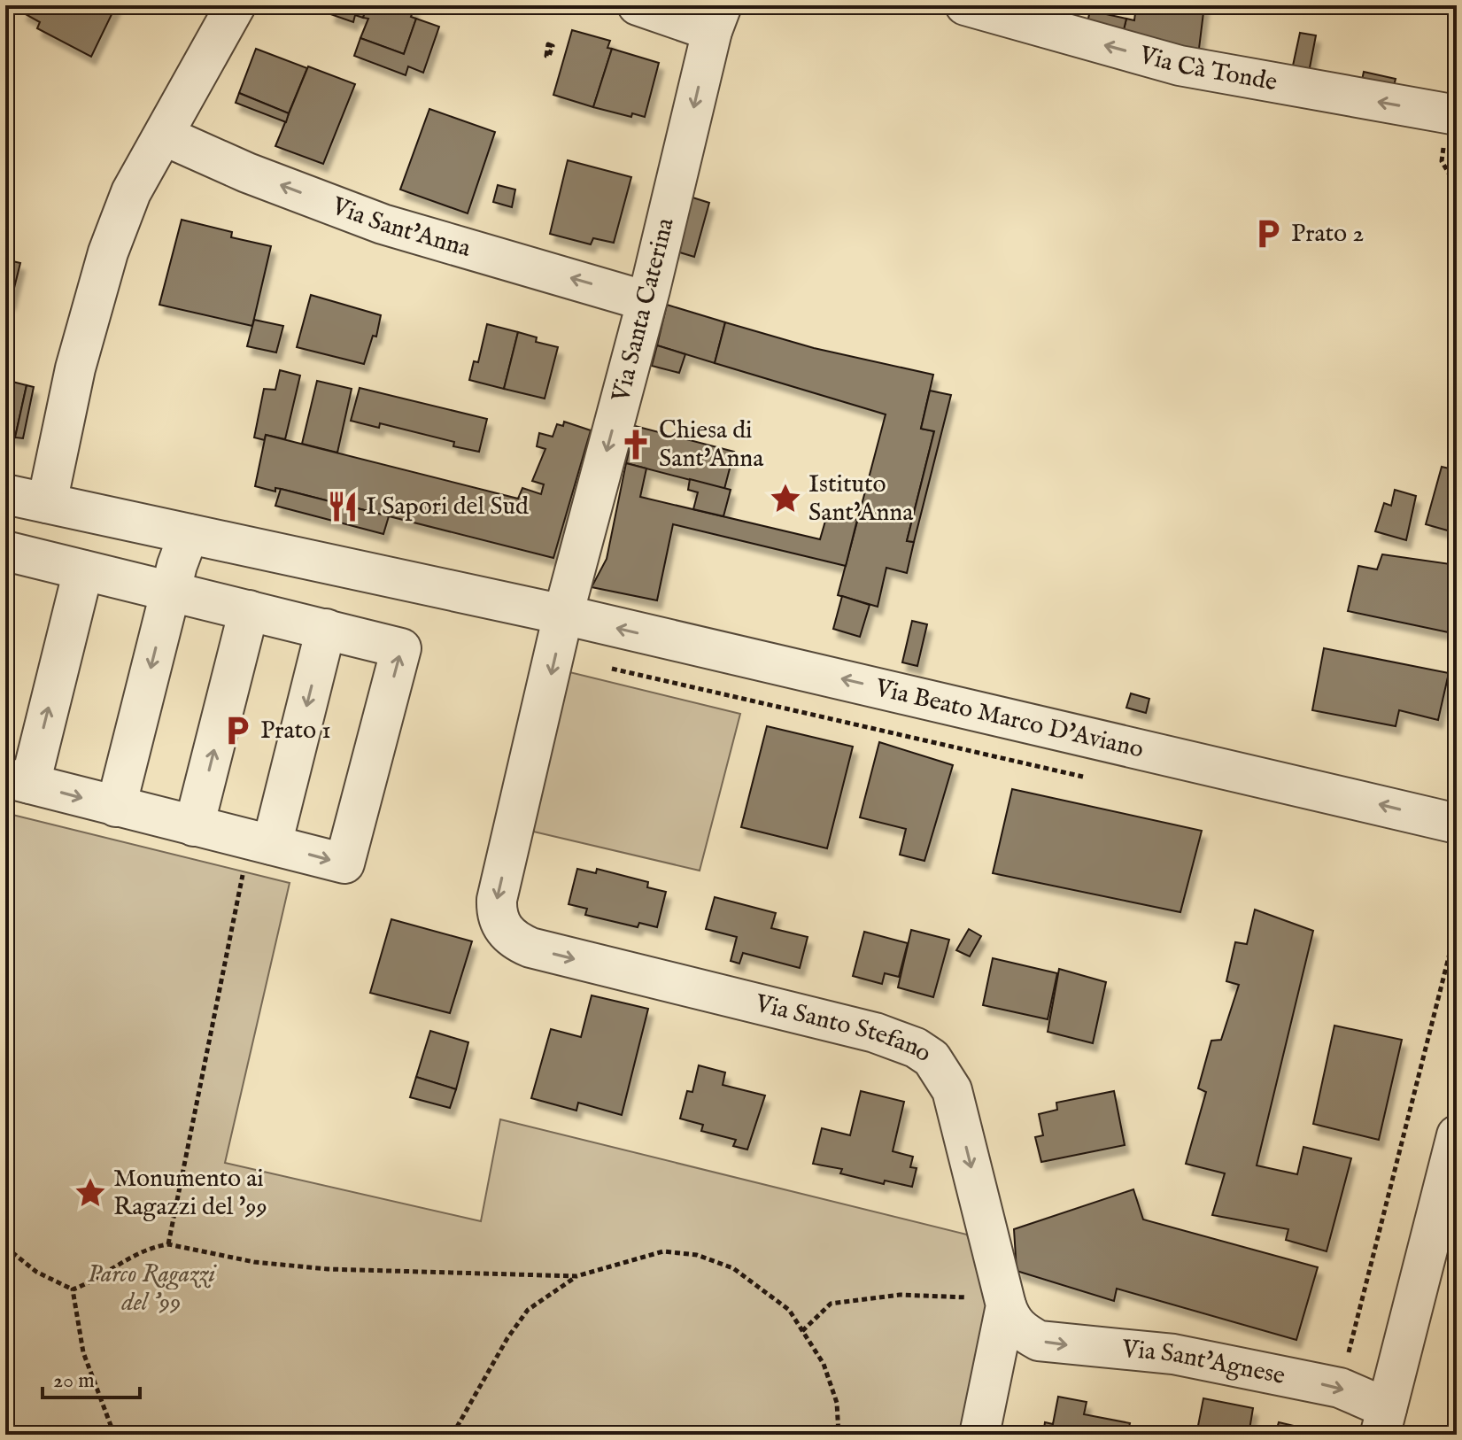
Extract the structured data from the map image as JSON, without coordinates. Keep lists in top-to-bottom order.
{
  "streets": {
    "street": [
      "Via Cà Tonde",
      "Via Sant'Anna",
      "Via Santa Caterina",
      "Via Beato Marco D'Aviano",
      "Via Santo Stefano",
      "Via Sant'Agnese"
    ]
  },
  "crossings": [
    ["Via Sant'Anna", "Via Santa Caterina"],
    ["Via Santa Caterina", "Via Beato Marco D'Aviano"],
    ["Via Santa Caterina", "Via Santo Stefano"],
    ["Via Santo Stefano", "Via Sant'Agnese"]
  ],
  "one_way": [
    "Via Cà Tonde",
    "Via Beato Marco D'Aviano",
    "Via Santo Stefano",
    "Via Sant'Agnese"
  ],
  "parks": ["Parco Ragazzi del '99"],
  "places": {
    "parking": ["Prato 2", "Prato 1"],
    "church": ["Chiesa di Sant'Anna"],
    "place": ["Istituto Sant'Anna", "Monumento ai Ragazzi del '99"],
    "restaurant": ["I Sapori del Sud"]
  },
  "scale_bar": "20 m"
}
